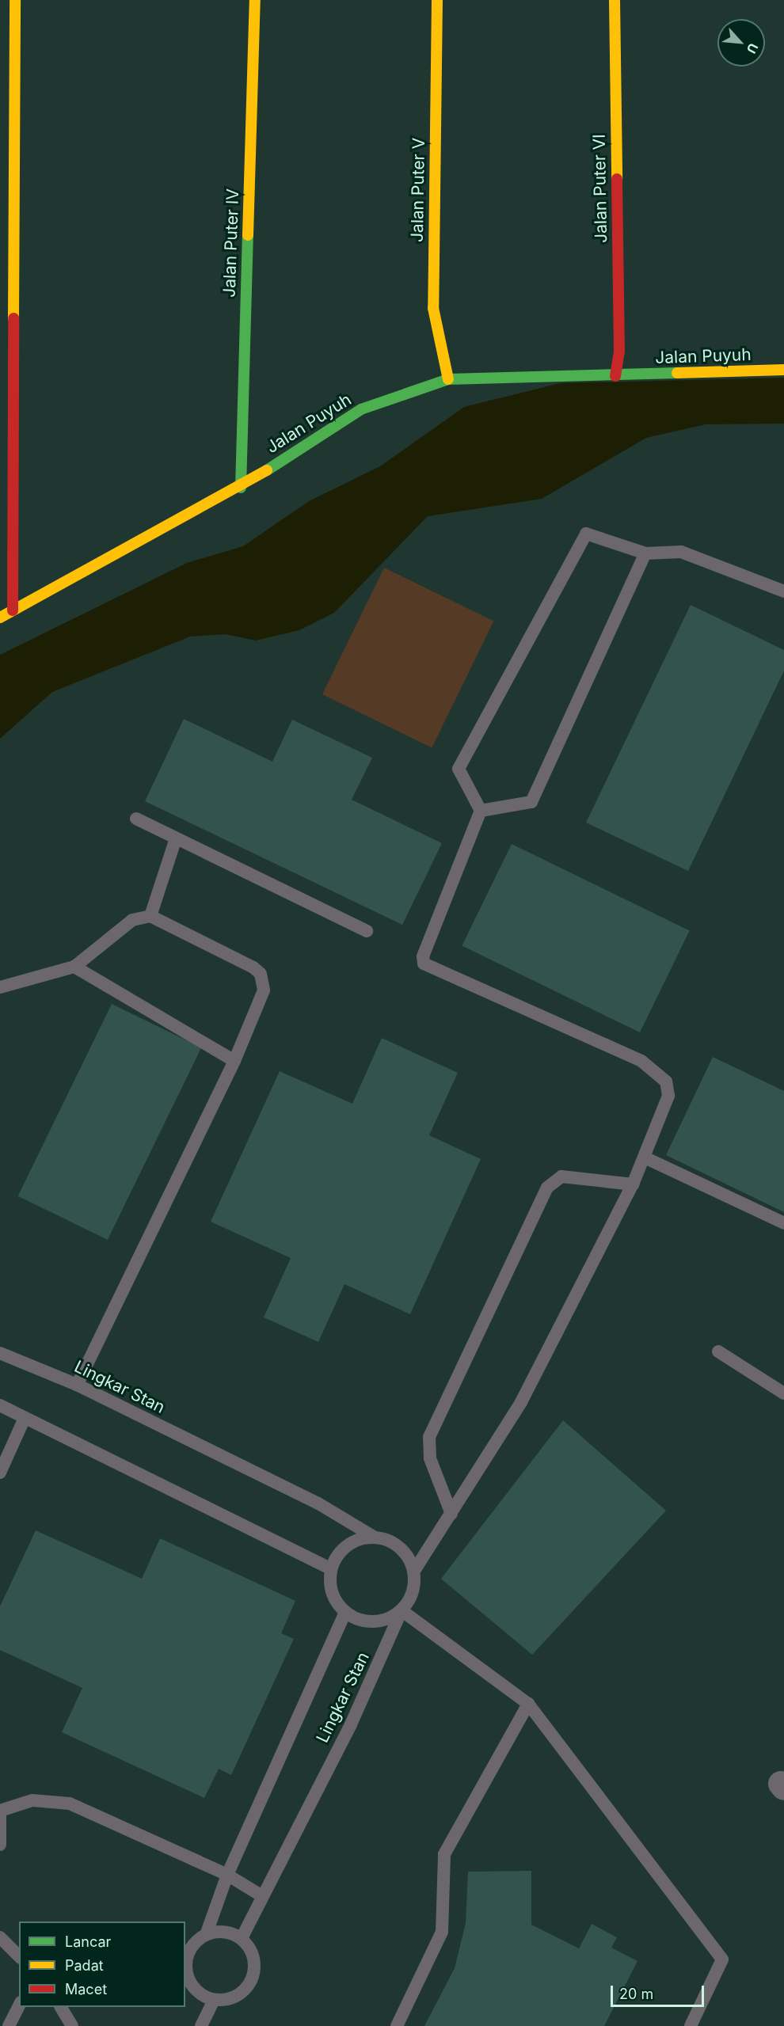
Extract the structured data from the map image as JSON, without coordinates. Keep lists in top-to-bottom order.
{
  "streets": {
    "street": [
      "Jalan Puter VI",
      "Jalan Puter V",
      "Jalan Puter IV",
      "Jalan Puyuh"
    ],
    "lane": ["Lingkar Stan"]
  },
  "crossings": [
    ["Jalan Puter VI", "Jalan Puyuh"],
    ["Jalan Puter V", "Jalan Puyuh"],
    ["Jalan Puter IV", "Jalan Puyuh"]
  ],
  "legend": ["Lancar", "Padat", "Macet"],
  "scale_bar": "20 m",
  "north": "bottom right"
}
